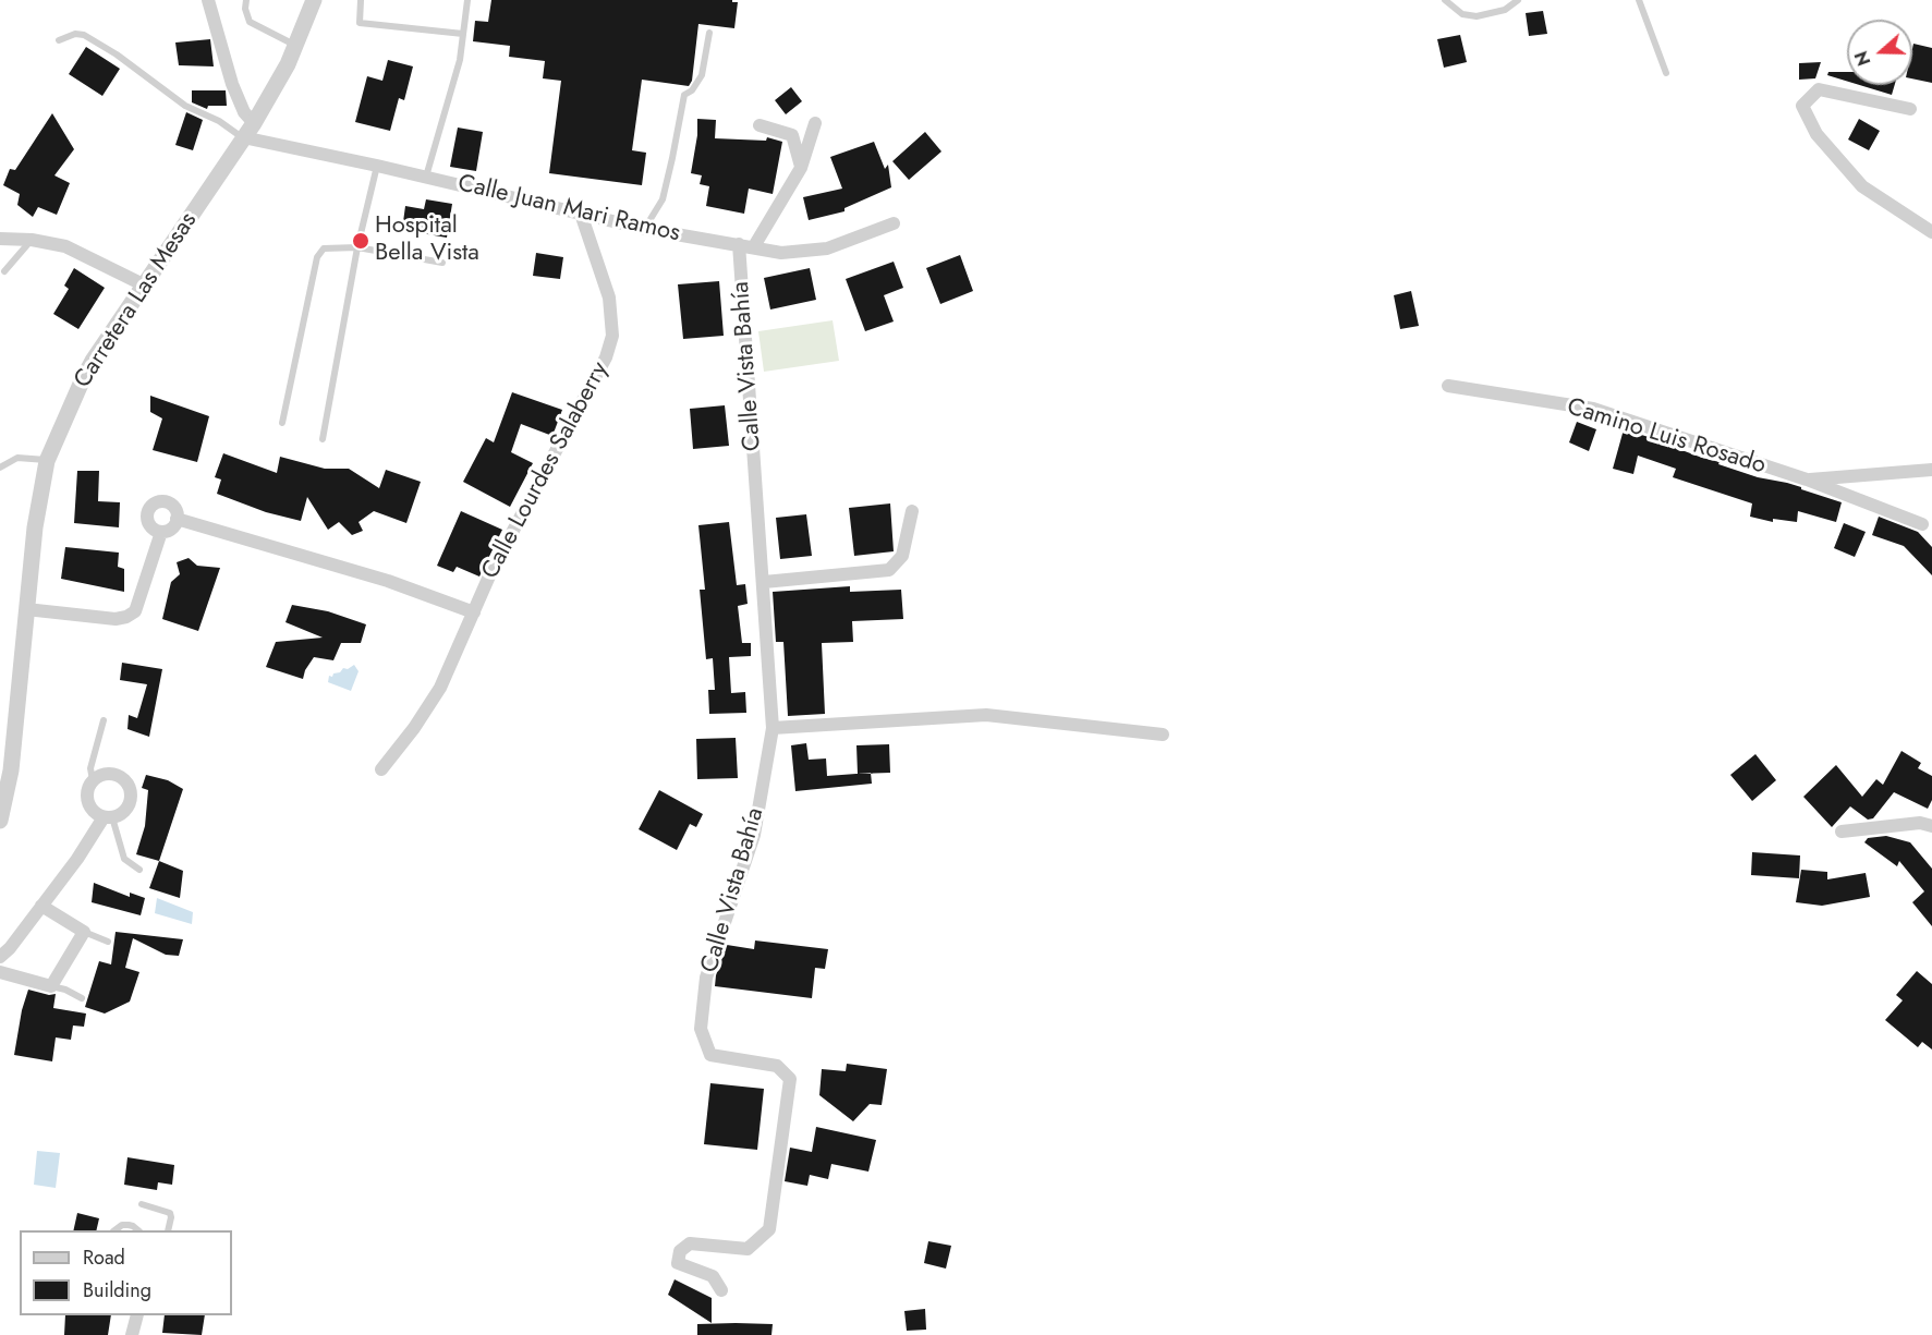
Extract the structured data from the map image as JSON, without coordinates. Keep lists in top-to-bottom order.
{
  "streets": {
    "street": [
      "Calle Juan Mari Ramos",
      "Carretera Las Mesas",
      "Calle Vista Bahía",
      "Camino Luis Rosado",
      "Calle Lourdes Salaberry"
    ]
  },
  "crossings": [
    ["Calle Juan Mari Ramos", "Carretera Las Mesas"],
    ["Calle Juan Mari Ramos", "Calle Vista Bahía"],
    ["Calle Juan Mari Ramos", "Calle Lourdes Salaberry"]
  ],
  "places": ["Hospital Bella Vista"],
  "legend": ["Road", "Building"],
  "north": "left"
}
